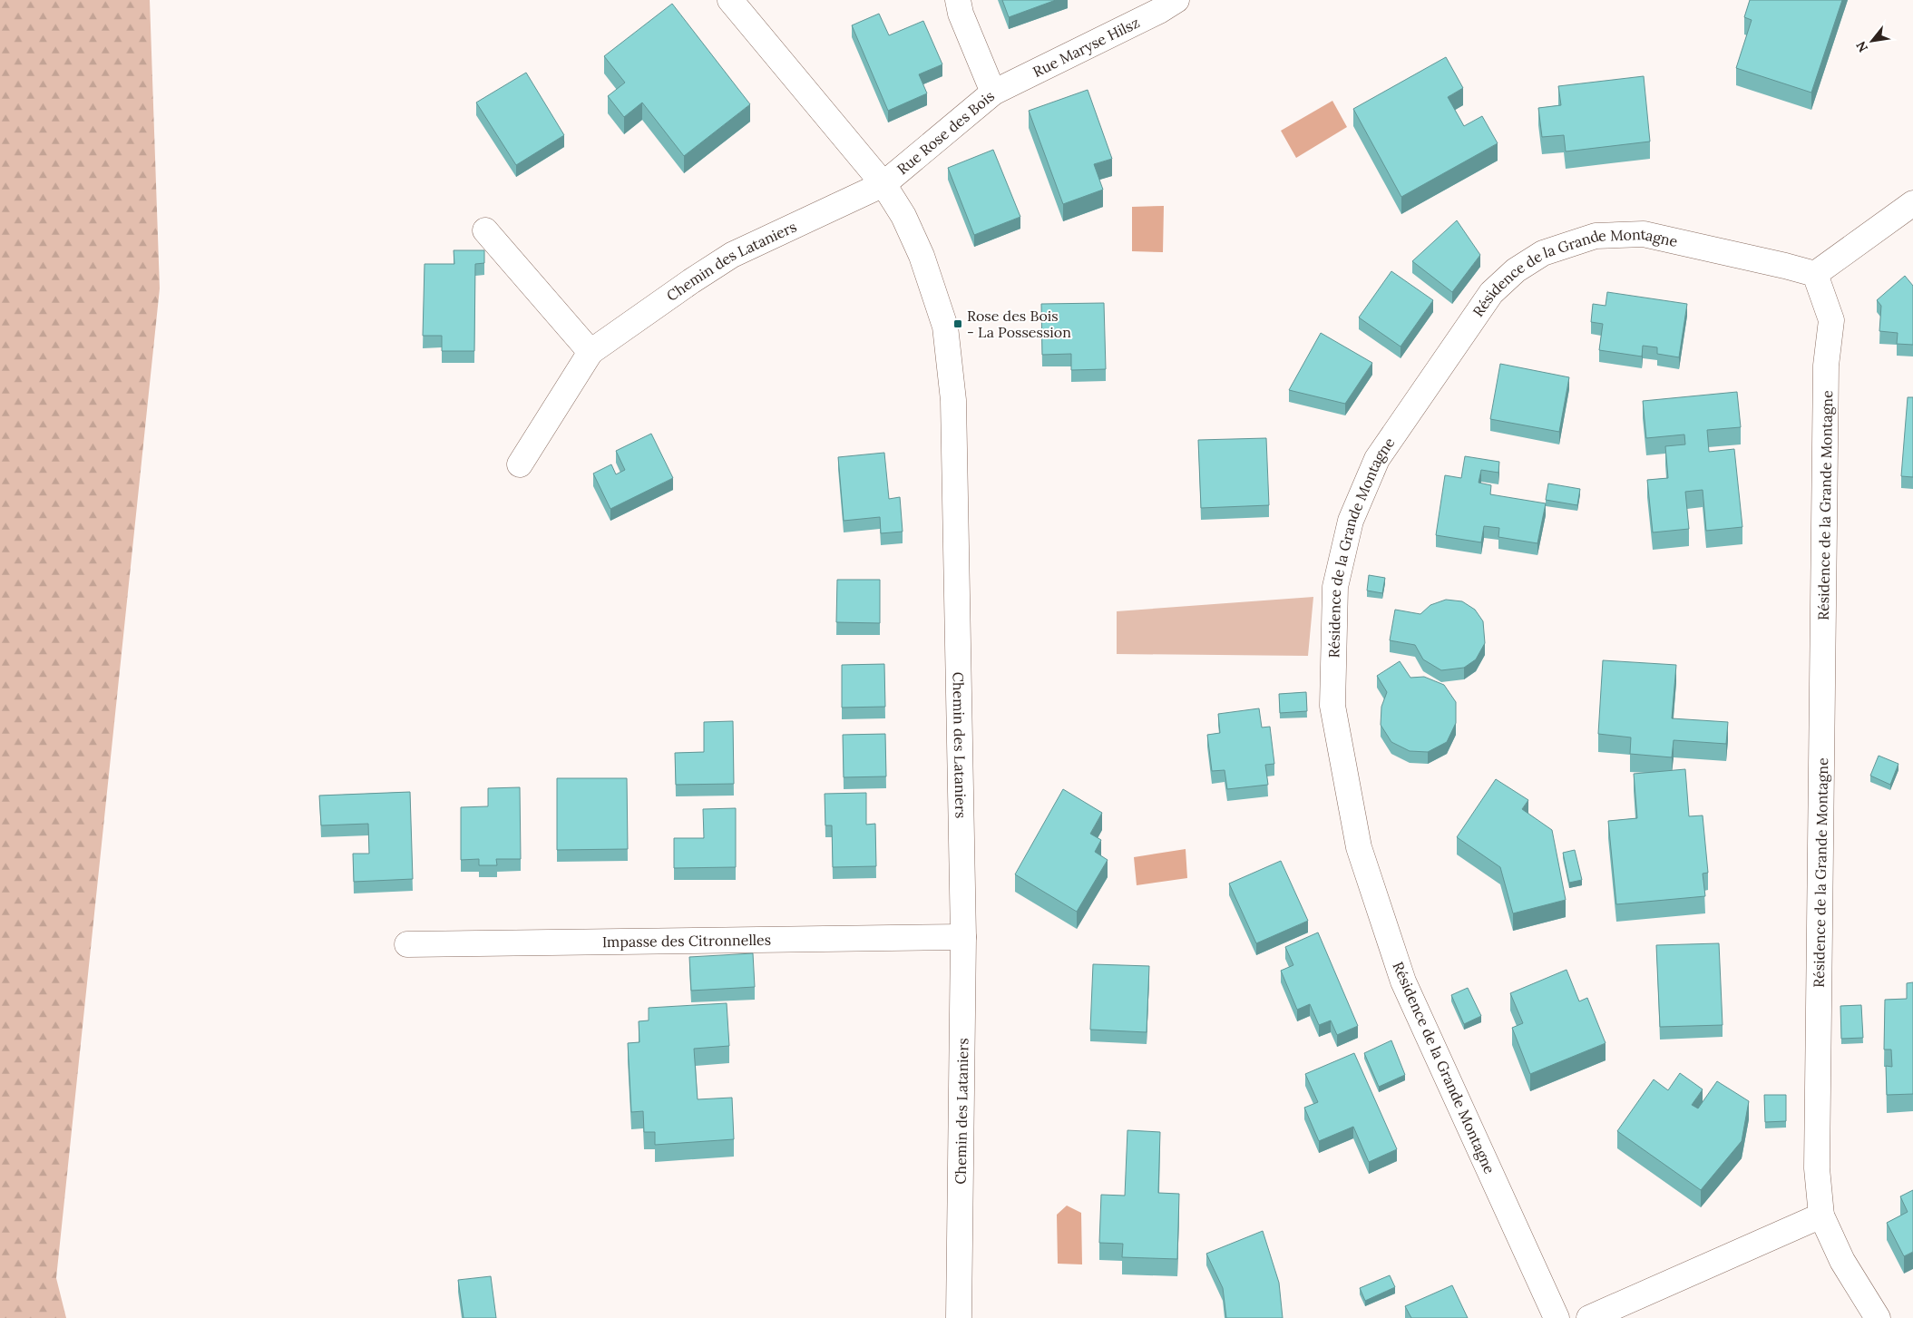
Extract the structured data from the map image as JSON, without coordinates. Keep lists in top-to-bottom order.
{
  "streets": {
    "street": [
      "Rue Maryse Hilsz",
      "Rue Rose des Bois",
      "Chemin des Lataniers",
      "Résidence de la Grande Montagne",
      "Impasse des Citronnelles"
    ]
  },
  "crossings": [
    ["Rue Maryse Hilsz", "Rue Rose des Bois"],
    ["Rue Rose des Bois", "Chemin des Lataniers"],
    ["Chemin des Lataniers", "Impasse des Citronnelles"]
  ],
  "places": {
    "transit": ["Rose des Bois - La Possession"]
  },
  "north": "bottom left"
}
